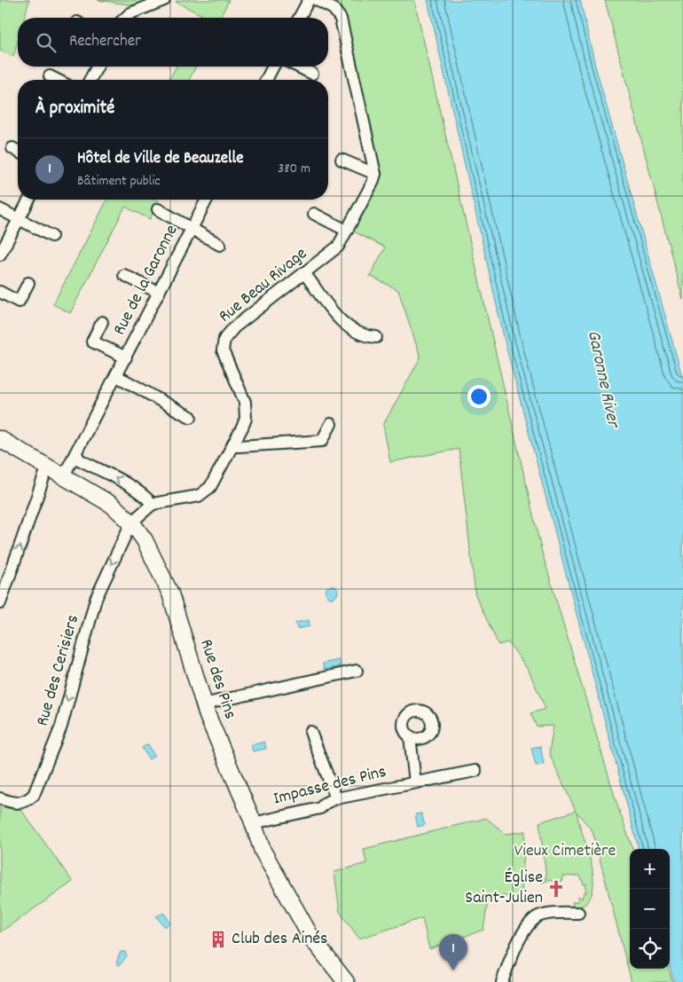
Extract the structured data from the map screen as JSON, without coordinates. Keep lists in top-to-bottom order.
{
  "streets": {
    "street": [
      "Rue de la Garonne",
      "Rue Beau Rivage",
      "Rue des Cerisiers",
      "Rue des Pins",
      "Impasse des Pins"
    ]
  },
  "crossings": [
    ["Rue de la Garonne", "Rue des Pins"],
    ["Rue des Cerisiers", "Rue des Pins"],
    ["Rue des Pins", "Impasse des Pins"]
  ],
  "water": ["Garonne River"],
  "parks": ["Vieux Cimetière"],
  "places": {
    "church": ["Église Saint-Julien"],
    "building": ["Club des Ainés"]
  },
  "page": {
    "search": "Rechercher",
    "heading": "À proximité",
    "list": [
      {
        "mark": "1",
        "name": "Hôtel de Ville de Beauzelle",
        "note": "Bâtiment public",
        "value": "380 m"
      }
    ],
    "map_buttons": ["+", "−"],
    "pins": "1"
  }
}
